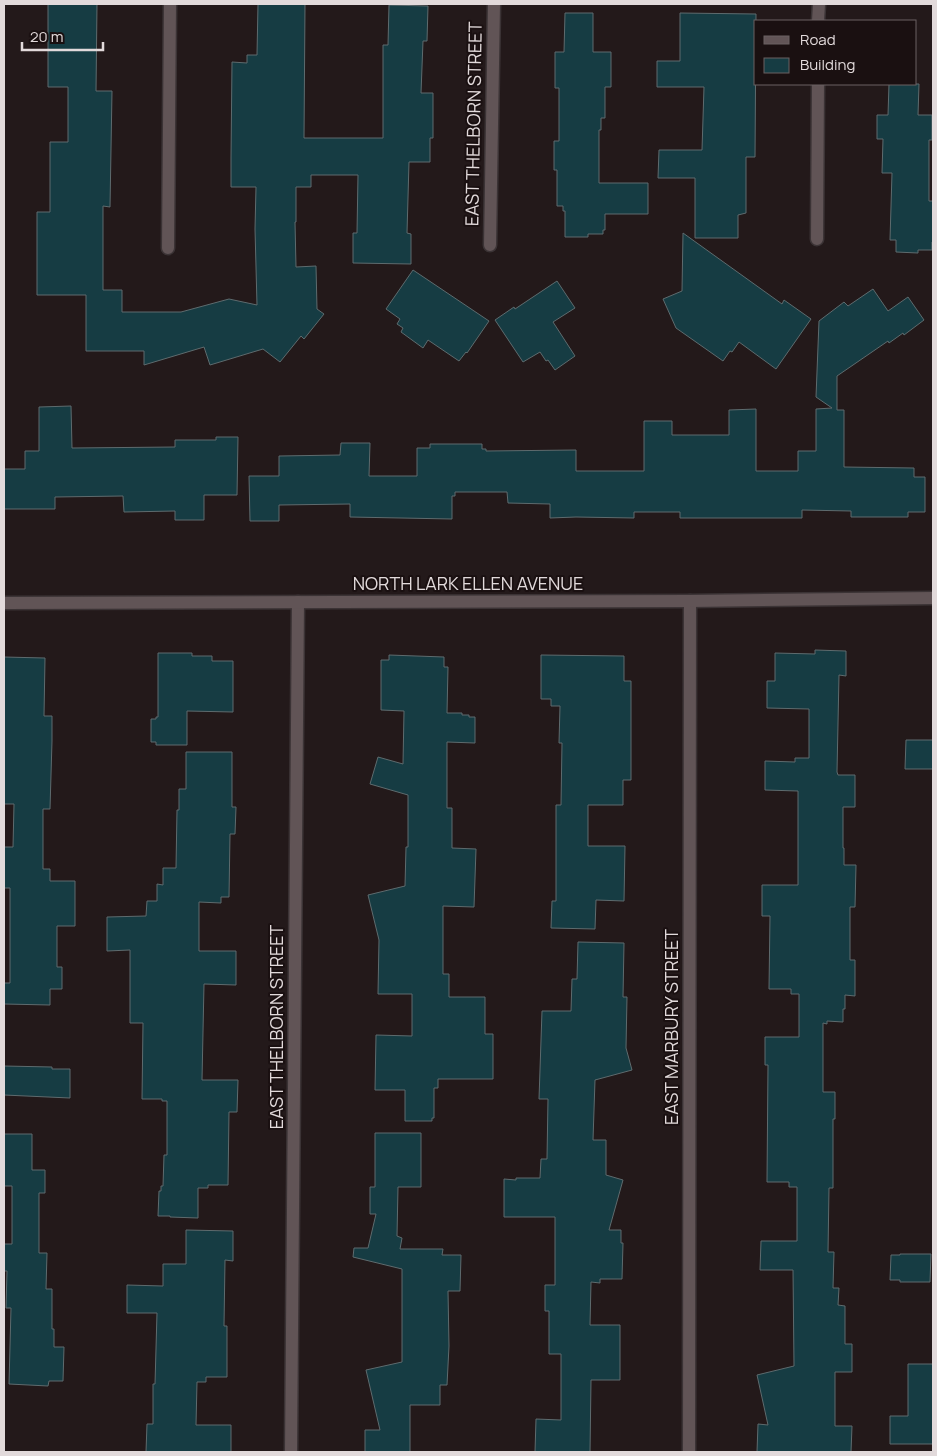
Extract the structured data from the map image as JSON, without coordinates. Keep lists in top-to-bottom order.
{
  "streets": {
    "street": ["EAST THELBORN STREET", "NORTH LARK ELLEN AVENUE", "EAST MARBURY STREET"]
  },
  "crossings": [
    ["EAST THELBORN STREET", "NORTH LARK ELLEN AVENUE"],
    ["NORTH LARK ELLEN AVENUE", "EAST MARBURY STREET"]
  ],
  "legend": ["Road", "Building"],
  "scale_bar": "20 m"
}
